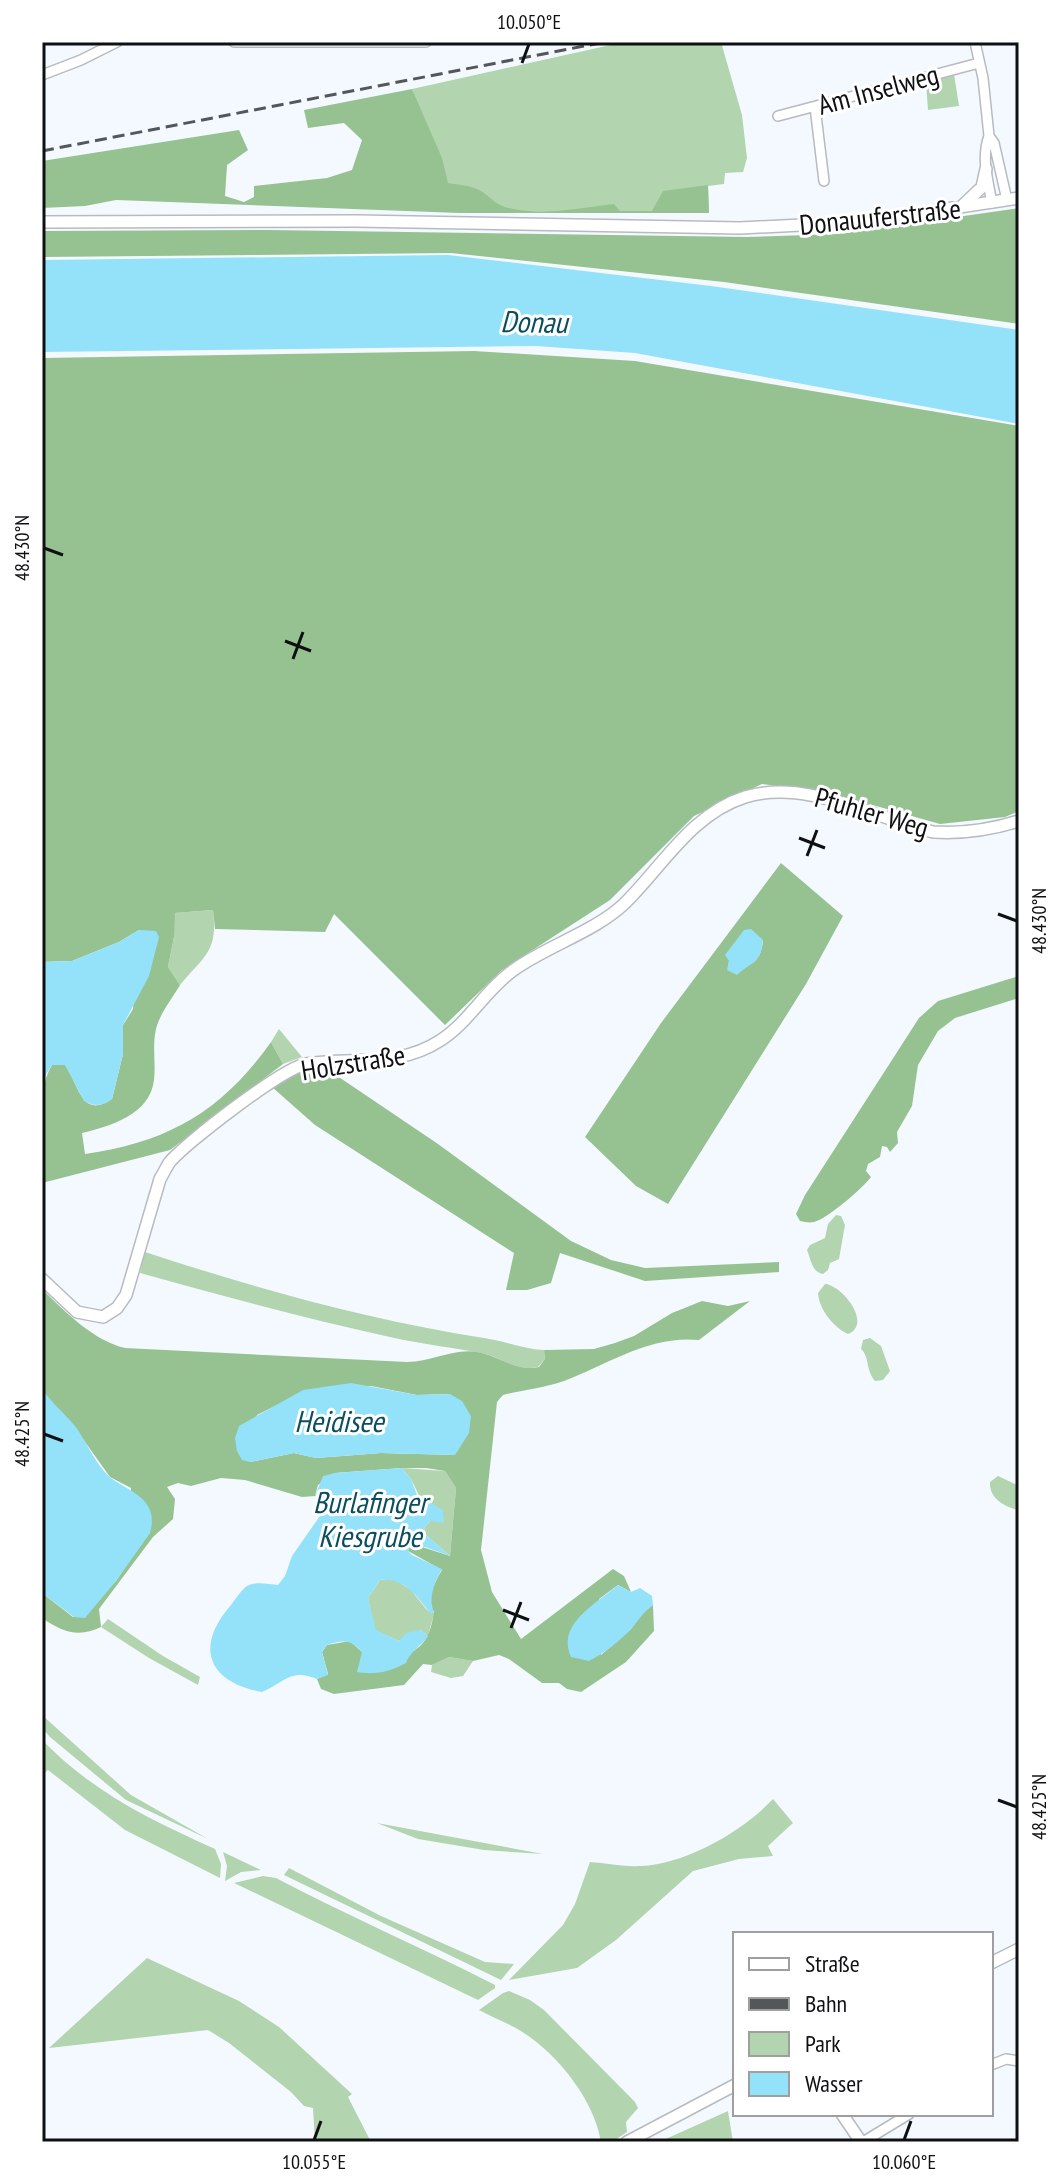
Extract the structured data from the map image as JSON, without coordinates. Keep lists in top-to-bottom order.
{
  "streets": {
    "street": [
      "Am Inselweg",
      "Donauuferstraße",
      "Pfuhler Weg",
      "Holzstraße"
    ]
  },
  "crossings": [
    ["Pfuhler Weg", "Holzstraße"]
  ],
  "water": ["Donau", "Heidisee", "Burlafinger Kiesgrube"],
  "legend": [
    "Straße",
    "Bahn",
    "Park",
    "Wasser"
  ],
  "coordinates": [
    "10.050°E",
    "48.430°N",
    "48.425°N",
    "10.055°E",
    "10.060°E"
  ]
}
